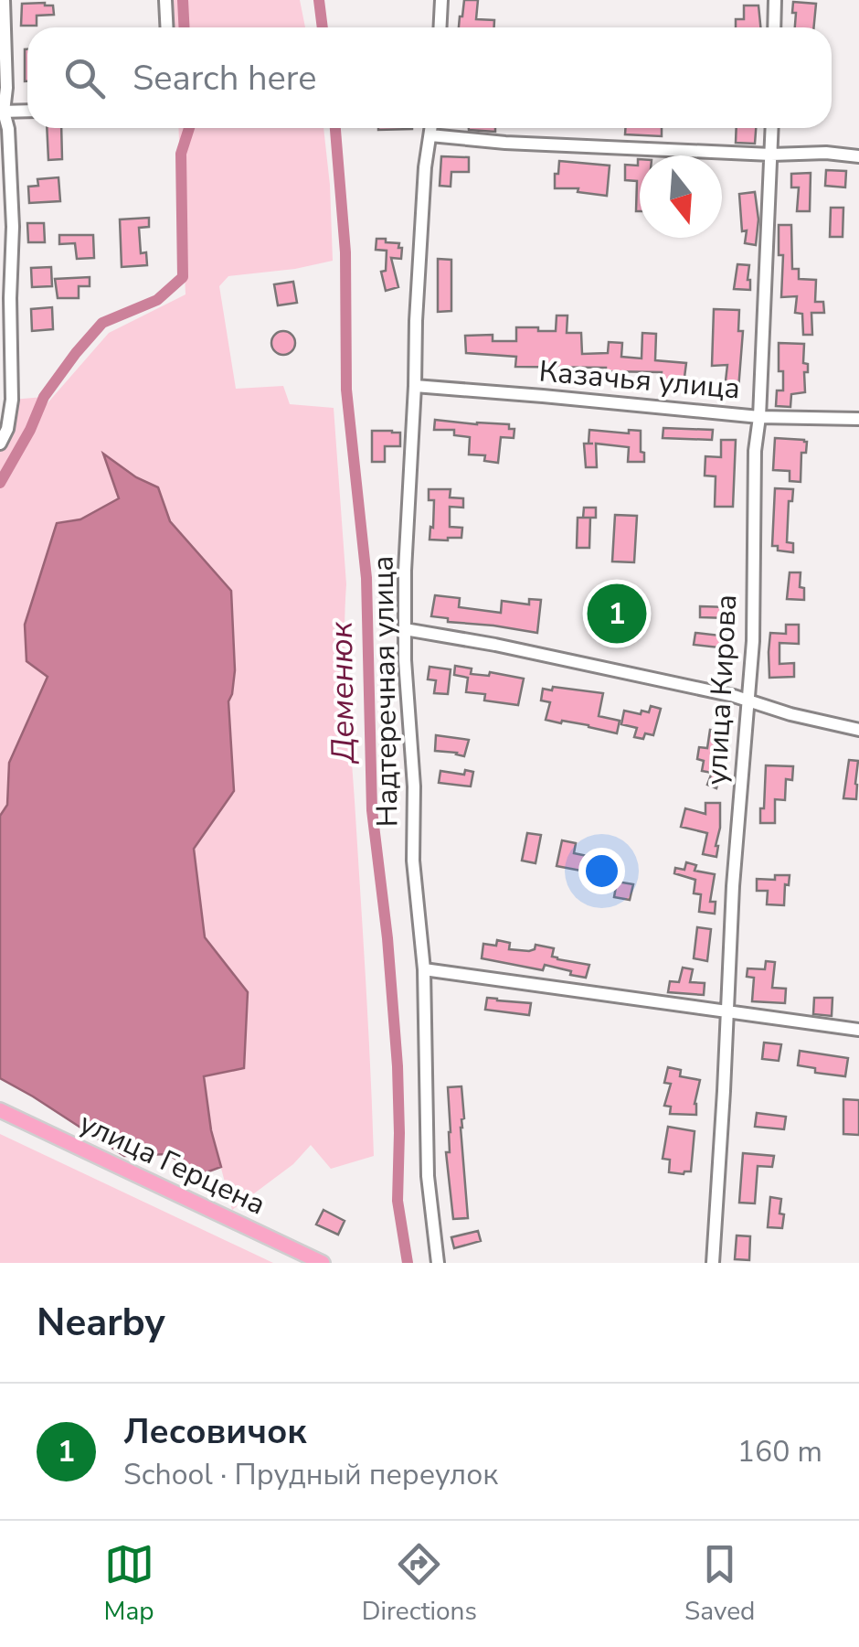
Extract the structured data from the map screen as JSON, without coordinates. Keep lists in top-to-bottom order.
{
  "streets": {
    "main road": ["улица Герцена"],
    "street": ["Казачья улица", "улица Кирова", "Надтеречная улица"]
  },
  "crossings": [
    ["Казачья улица", "улица Кирова"],
    ["Казачья улица", "Надтеречная улица"]
  ],
  "water": ["Деменюк"],
  "north": "bottom",
  "page": {
    "search": "Search here",
    "pins": "1",
    "heading": "Nearby",
    "list": [
      {
        "mark": "1",
        "name": "Лесовичок",
        "note": "School · Прудный переулок",
        "value": "160 m"
      }
    ],
    "nav": ["Map", "Directions", "Saved"]
  }
}
